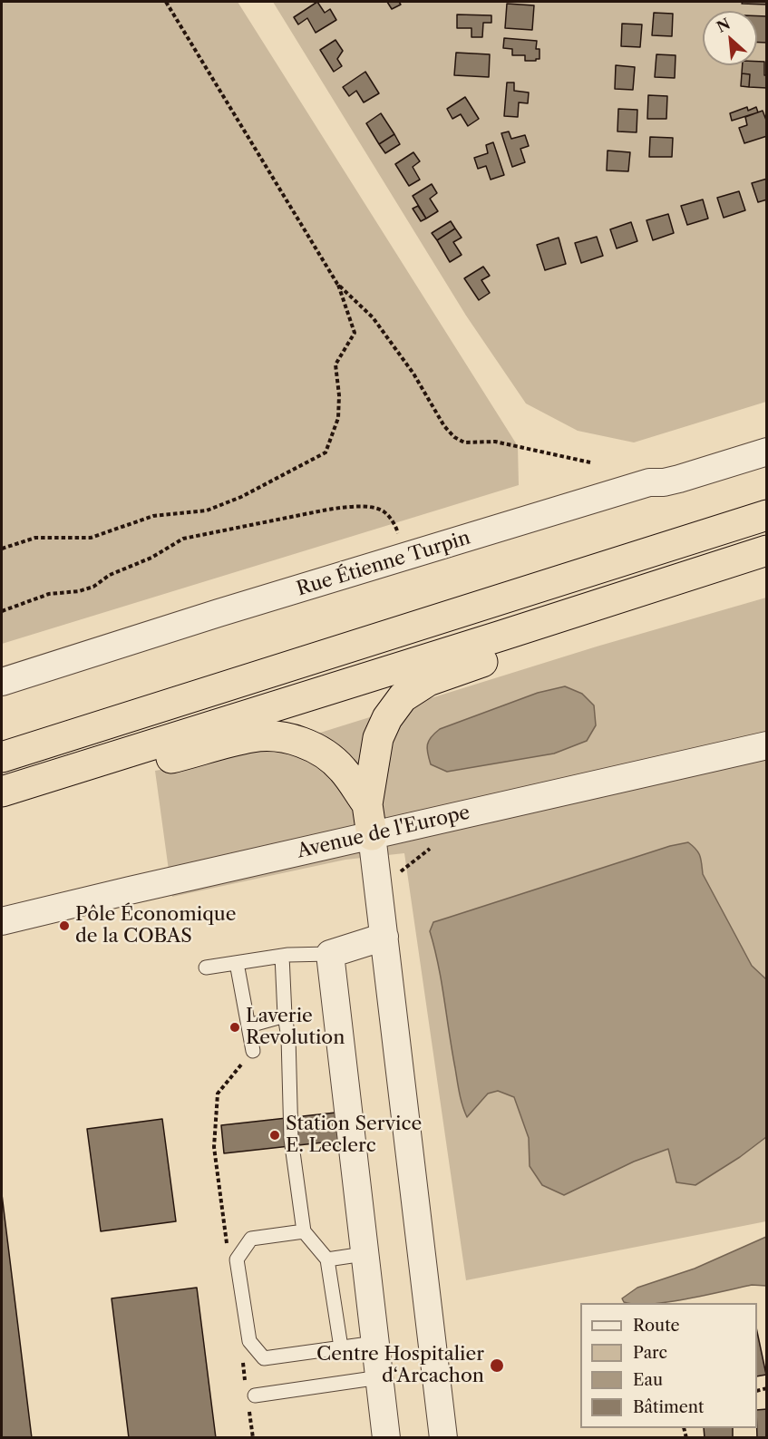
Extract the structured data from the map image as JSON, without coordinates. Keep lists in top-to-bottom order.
{
  "streets": {
    "street": ["Rue Étienne Turpin", "Avenue de l'Europe"]
  },
  "places": [
    "Pôle Économique de la COBAS",
    "Laverie Revolution",
    "Station Service E. Leclerc",
    "Centre Hospitalier d‘Arcachon"
  ],
  "legend": [
    "Route",
    "Parc",
    "Eau",
    "Bâtiment"
  ],
  "north": "top left"
}
